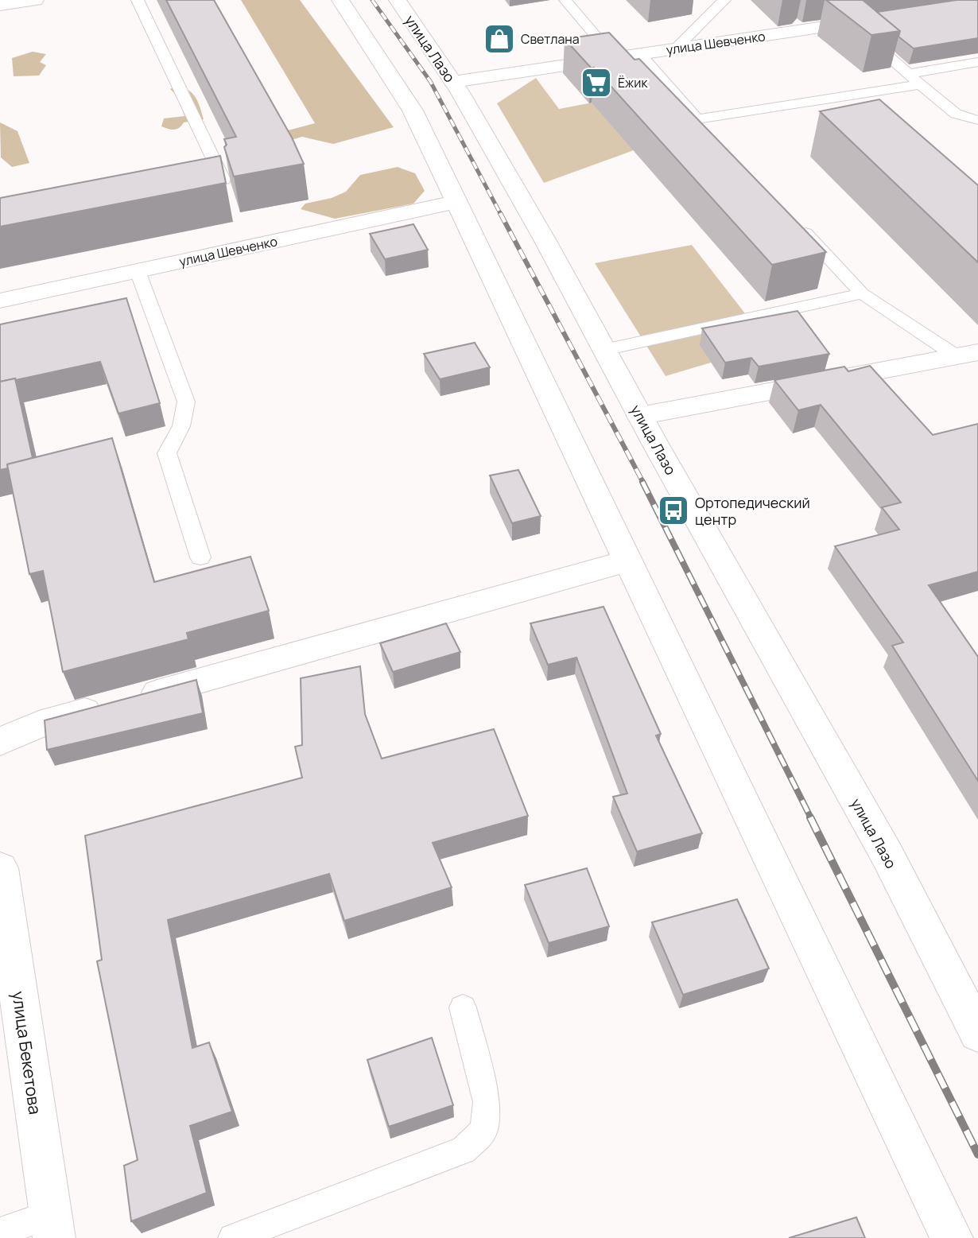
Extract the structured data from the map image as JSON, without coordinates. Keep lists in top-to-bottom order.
{
  "streets": {
    "street": ["улица Шевченко", "улица Лазо", "улица Бекетова"]
  },
  "crossings": [
    ["улица Шевченко", "улица Лазо"]
  ],
  "places": {
    "shop": ["Светлана"],
    "supermarket": ["Ёжик"],
    "bus stop": ["Ортопедический центр"]
  }
}
